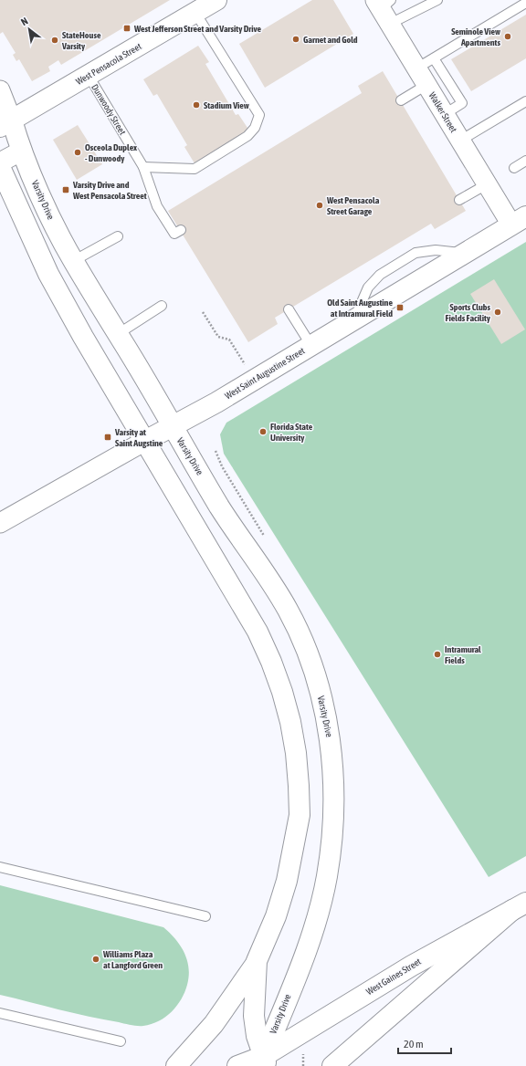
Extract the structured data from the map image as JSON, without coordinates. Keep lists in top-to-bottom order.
{
  "streets": {
    "main road": [
      "West Pensacola Street",
      "Varsity Drive",
      "West Saint Augustine Street",
      "West Gaines Street"
    ],
    "street": ["Walker Street"],
    "lane": ["Dunwoody Street"]
  },
  "crossings": [
    ["West Pensacola Street", "Dunwoody Street"],
    ["West Pensacola Street", "Varsity Drive"],
    ["Walker Street", "West Saint Augustine Street"],
    ["Varsity Drive", "West Saint Augustine Street"],
    ["Varsity Drive", "West Gaines Street"]
  ],
  "places": {
    "transit": [
      "West Jefferson Street and Varsity Drive",
      "Varsity Drive and West Pensacola Street",
      "Old Saint Augustine at Intramural Field",
      "Varsity at Saint Augstine"
    ],
    "other": [
      "Seminole View Apartments",
      "Garnet and Gold",
      "StateHouse Varsity",
      "Stadium View",
      "Osceola Duplex - Dunwoody",
      "West Pensacola Street Garage",
      "Sports Clubs Fields Facility",
      "Florida State University",
      "Intramural Fields",
      "Williams Plaza at Langford Green"
    ]
  },
  "scale_bar": "20 m",
  "north": "top left"
}
